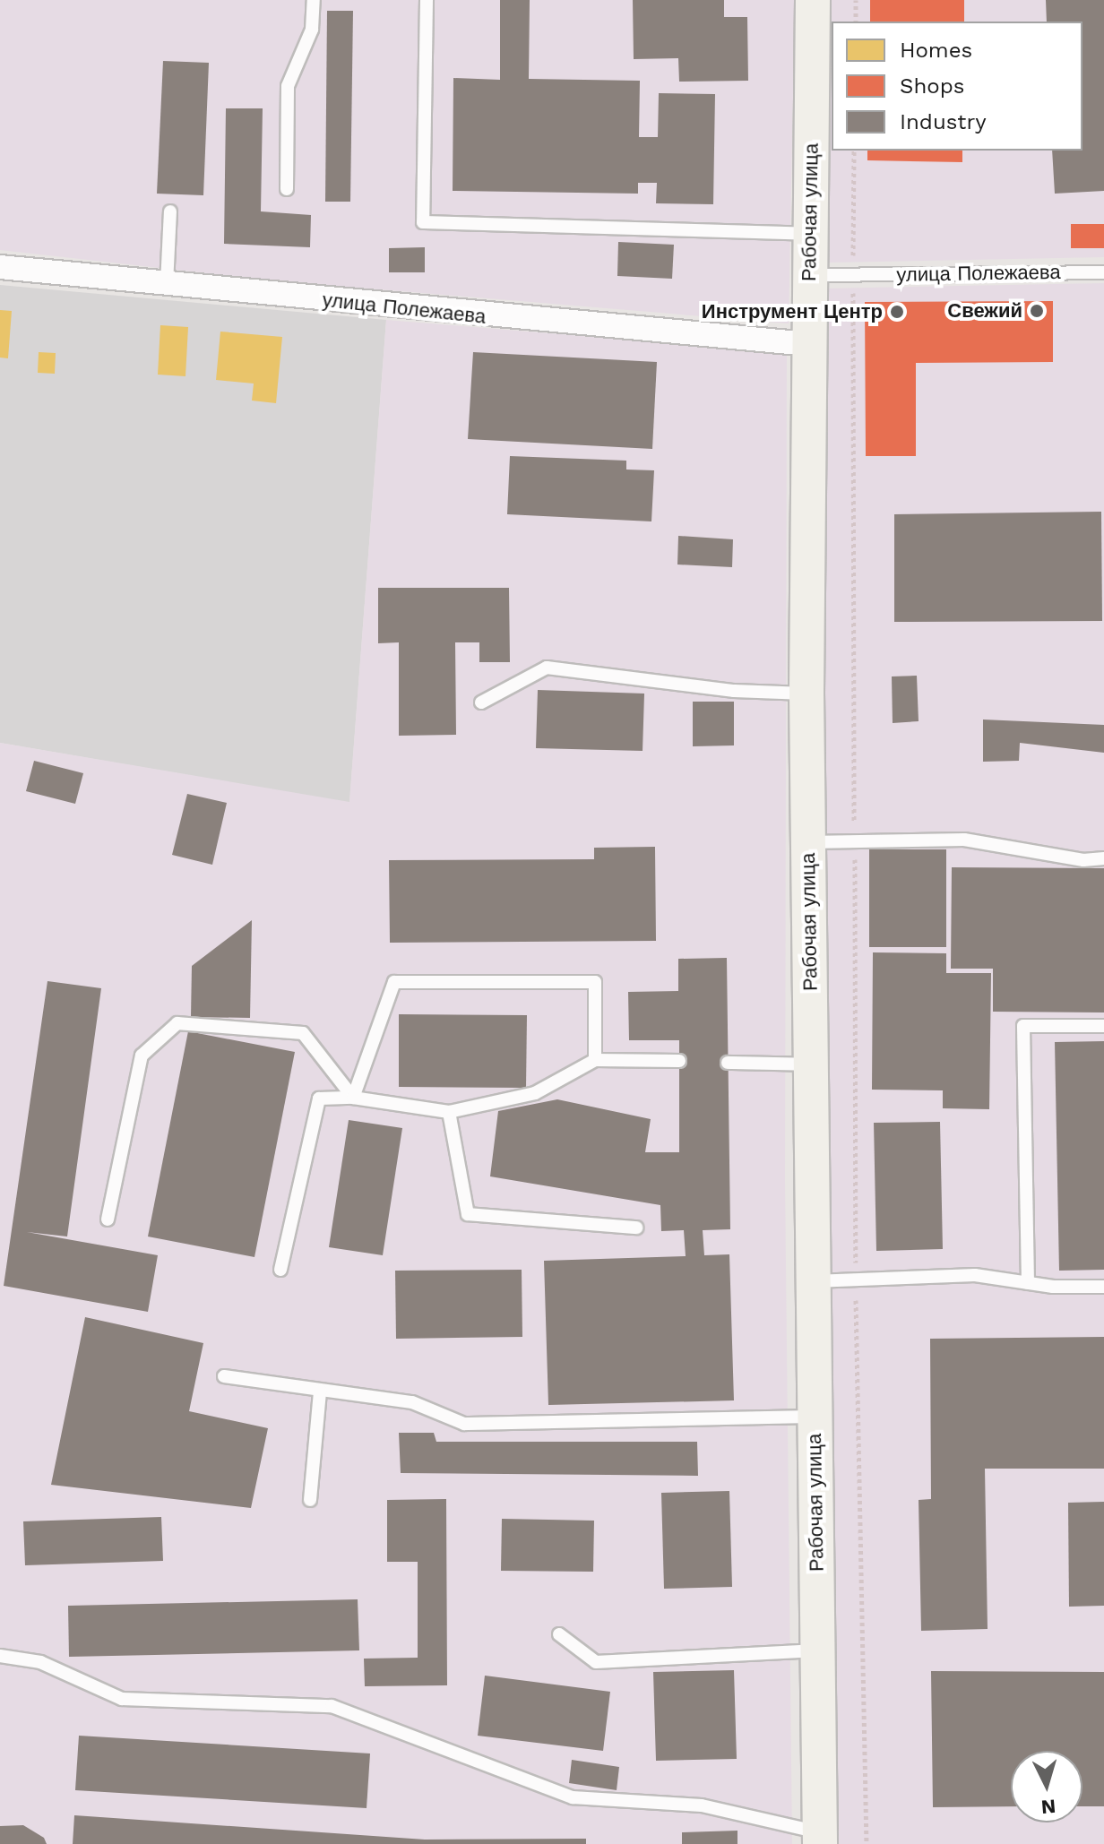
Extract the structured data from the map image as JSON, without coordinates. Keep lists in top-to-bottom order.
{
  "streets": {
    "street": ["Рабочая улица", "улица Полежаева"]
  },
  "crossings": [
    ["Рабочая улица", "улица Полежаева"]
  ],
  "places": ["Свежий", "Инструмент Центр"],
  "legend": ["Homes", "Shops", "Industry"],
  "north": "bottom"
}
